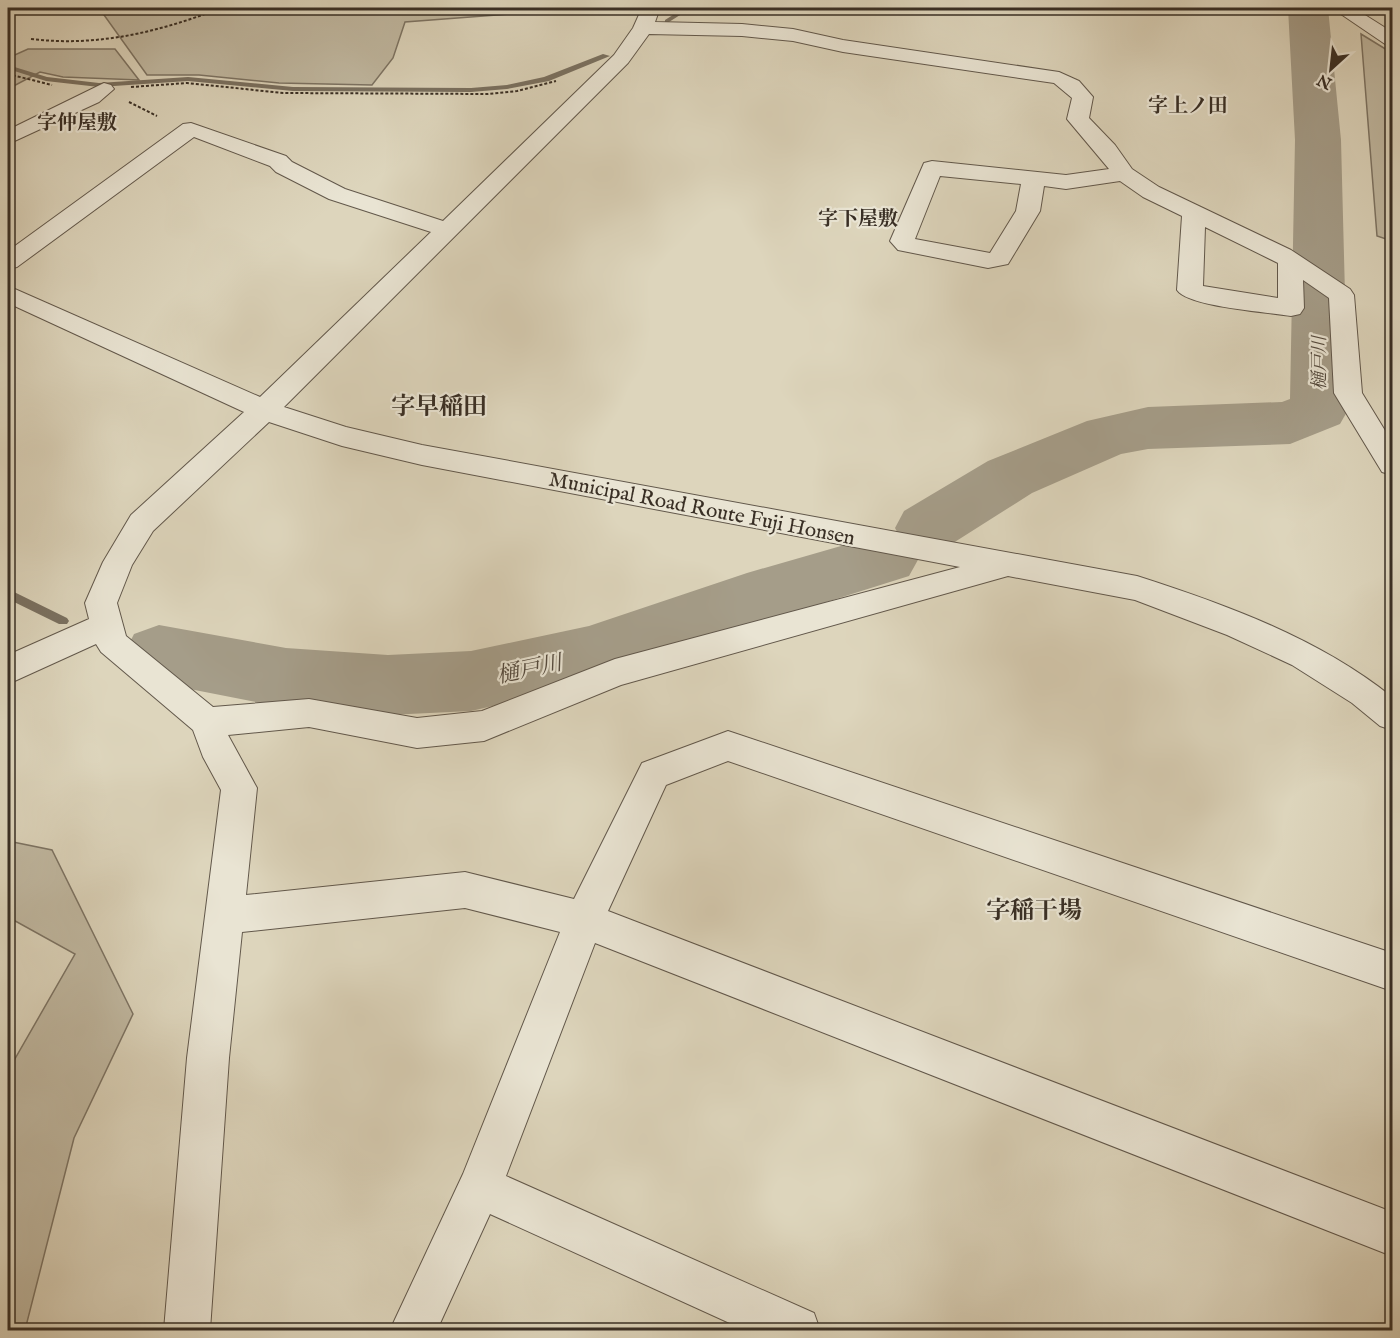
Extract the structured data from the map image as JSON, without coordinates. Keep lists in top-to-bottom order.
{
  "streets": {
    "street": ["Municipal Road Route Fuji Honsen"]
  },
  "districts": [
    "字上ノ田",
    "字仲屋敷",
    "字下屋敷",
    "字早稲田",
    "字稲干場"
  ],
  "water": ["樋戸川"],
  "north": "bottom left"
}
